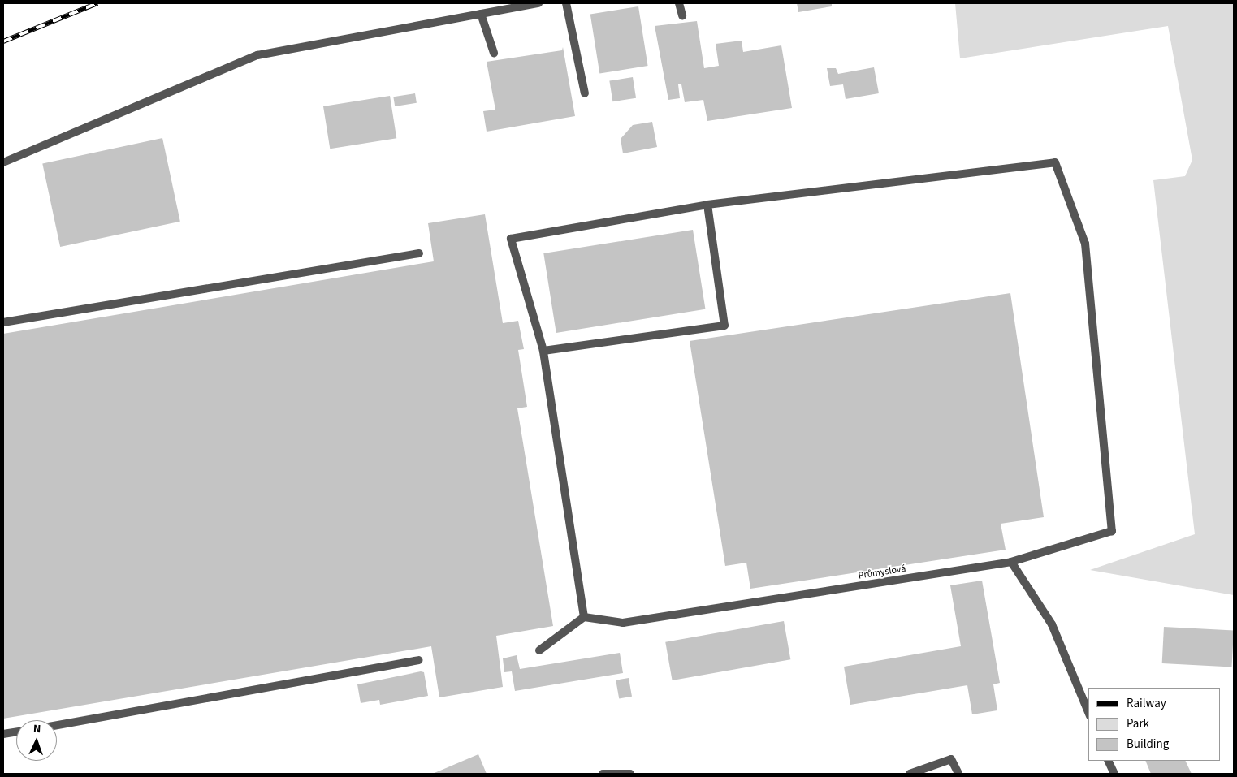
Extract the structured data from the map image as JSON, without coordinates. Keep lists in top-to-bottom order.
{
  "streets": {
    "lane": ["Průmyslová"]
  },
  "legend": ["Railway", "Park", "Building"],
  "north": "top"
}
